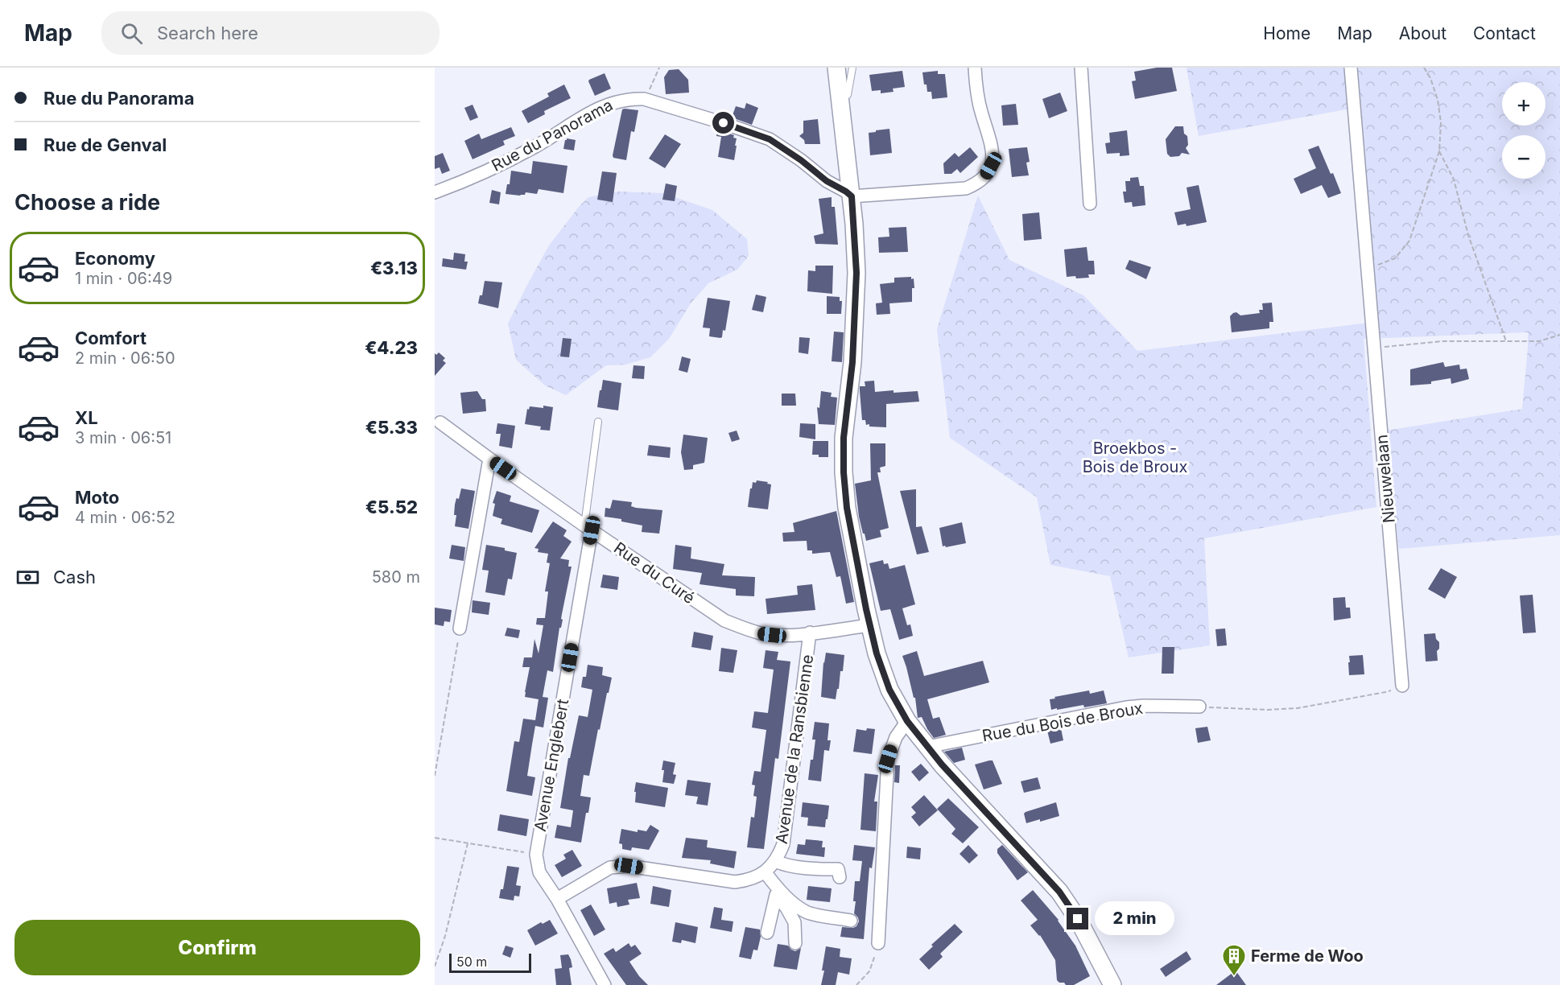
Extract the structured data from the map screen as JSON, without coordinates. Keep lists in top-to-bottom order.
{
  "streets": {
    "street": [
      "Rue du Panorama",
      "Nieuwelaan",
      "Rue du Curé",
      "Rue du Bois de Broux",
      "Avenue de la Ransbienne",
      "Avenue Englebert"
    ]
  },
  "crossings": [
    ["Rue du Curé", "Avenue de la Ransbienne"],
    ["Rue du Curé", "Avenue Englebert"],
    ["Avenue de la Ransbienne", "Avenue Englebert"]
  ],
  "parks": ["Broekbos - Bois de Broux"],
  "places": {
    "building": ["Ferme de Woo"]
  },
  "scale_bar": "50 m",
  "page": {
    "header": "Map",
    "search": "Search here",
    "nav": [
      "Home",
      "Map",
      "About",
      "Contact"
    ],
    "banner": ["Rue du Panorama", "Rue de Genval"],
    "map_buttons": ["+", "−"],
    "heading": "Choose a ride",
    "list": [
      {
        "name": "Economy",
        "note": "1 min · 06:49",
        "value": "€3.13"
      },
      {
        "name": "Comfort",
        "note": "2 min · 06:50",
        "value": "€4.23"
      },
      {
        "name": "XL",
        "note": "3 min · 06:51",
        "value": "€5.33"
      },
      {
        "name": "Moto",
        "note": "4 min · 06:52",
        "value": "€5.52"
      }
    ],
    "pay": ["Cash", "580 m"],
    "bubble": "2 min",
    "buttons": "Confirm",
    "scale": "50 m"
  }
}
